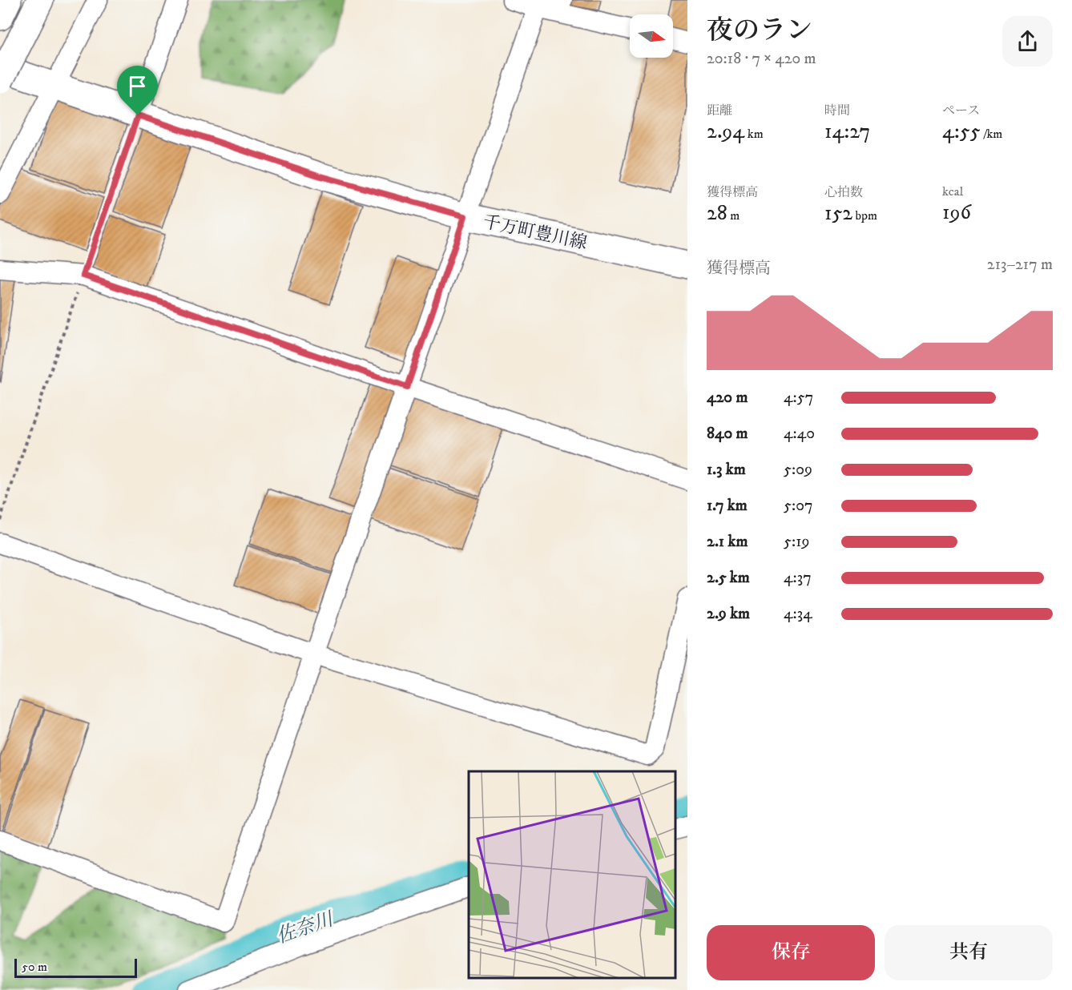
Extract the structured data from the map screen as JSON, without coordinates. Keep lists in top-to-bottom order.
{
  "streets": {
    "main road": ["千万町豊川線"]
  },
  "water": ["佐奈川"],
  "scale_bar": "50 m",
  "north": "right",
  "page": {
    "heading": ["夜のラン", "20:18 · 7 × 420 m"],
    "stats": [
      ["距離", "2.94 km"],
      ["時間", "14:27"],
      ["ペース", "4:55 /km"],
      ["獲得標高", "28 m"],
      ["心拍数", "152 bpm"],
      ["kcal", "196"]
    ],
    "chart": ["獲得標高", "213–217 m"],
    "list": [
      {
        "name": "420 m",
        "note": "4:57"
      },
      {
        "name": "840 m",
        "note": "4:40"
      },
      {
        "name": "1.3 km",
        "note": "5:09"
      },
      {
        "name": "1.7 km",
        "note": "5:07"
      },
      {
        "name": "2.1 km",
        "note": "5:19"
      },
      {
        "name": "2.5 km",
        "note": "4:37"
      },
      {
        "name": "2.9 km",
        "note": "4:34"
      }
    ],
    "buttons": ["保存", "共有"],
    "scale": "50 m"
  }
}
